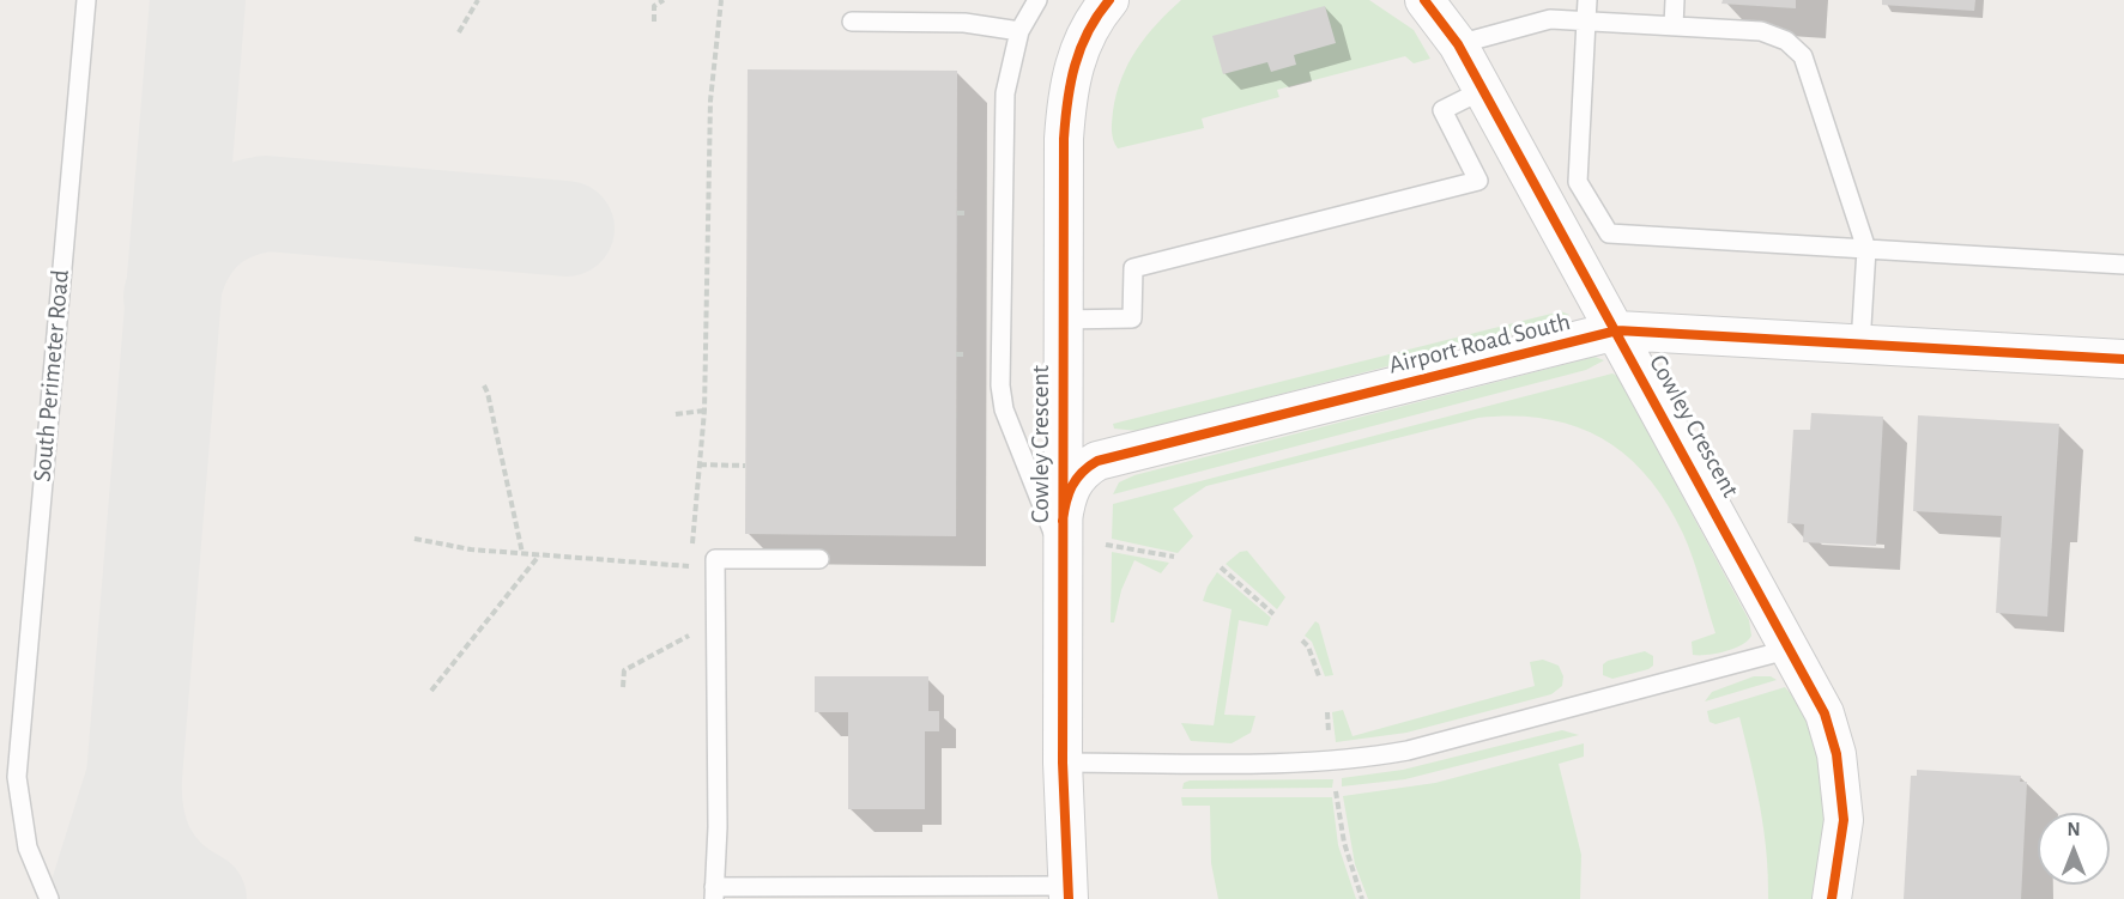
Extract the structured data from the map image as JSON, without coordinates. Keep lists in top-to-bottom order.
{
  "streets": {
    "street": ["Airport Road South", "Cowley Crescent"],
    "lane": ["South Perimeter Road"]
  },
  "crossings": [
    ["Airport Road South", "Cowley Crescent"]
  ],
  "north": "top"
}
